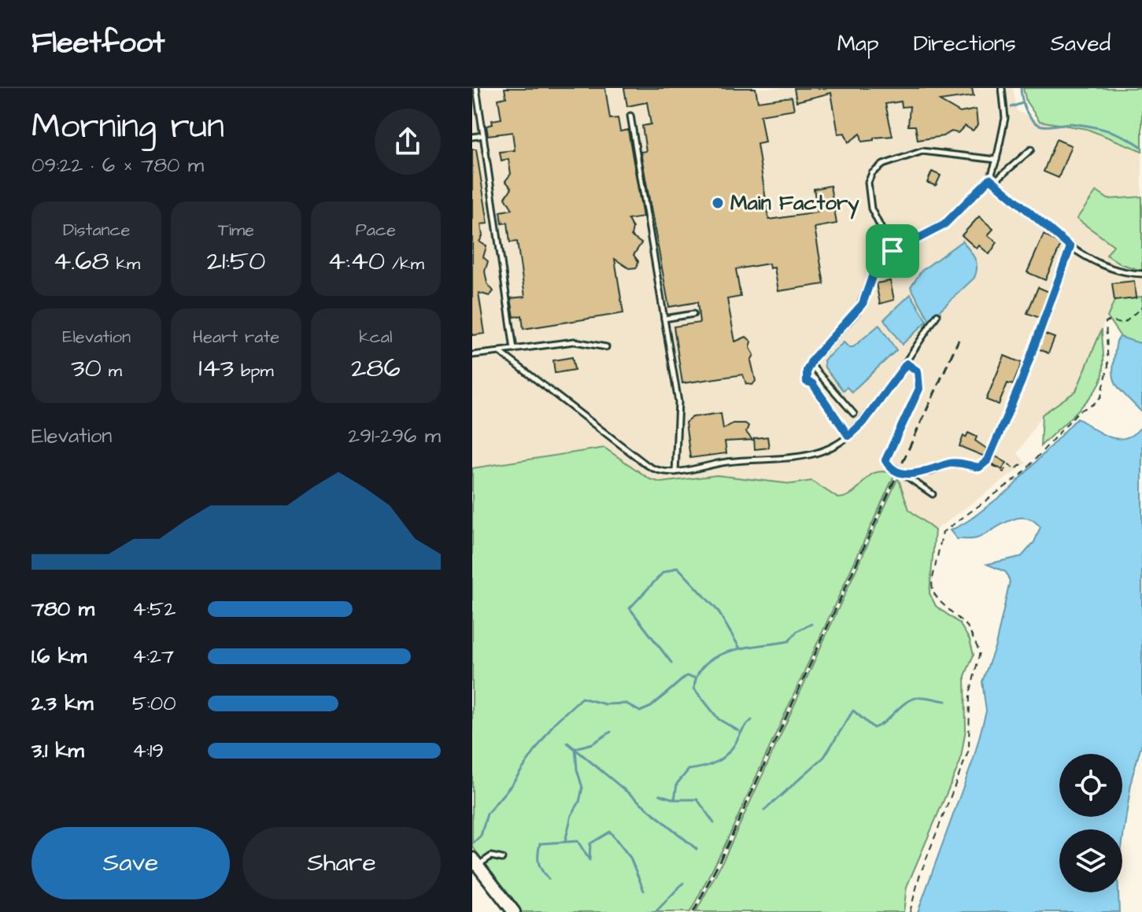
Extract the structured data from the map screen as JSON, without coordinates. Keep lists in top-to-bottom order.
{
  "places": ["Main Factory"],
  "page": {
    "header": "Fleetfoot",
    "nav": ["Map", "Directions", "Saved"],
    "heading": ["Morning run", "09:22 · 6 × 780 m"],
    "stats": [
      ["Distance", "4.68 km"],
      ["Time", "21:50"],
      ["Pace", "4:40 /km"],
      ["Elevation", "30 m"],
      ["Heart rate", "143 bpm"],
      ["kcal", "286"]
    ],
    "chart": ["Elevation", "291–296 m"],
    "list": [
      {
        "name": "780 m",
        "note": "4:52"
      },
      {
        "name": "1.6 km",
        "note": "4:27"
      },
      {
        "name": "2.3 km",
        "note": "5:00"
      },
      {
        "name": "3.1 km",
        "note": "4:19"
      }
    ],
    "buttons": ["Save", "Share"]
  }
}
